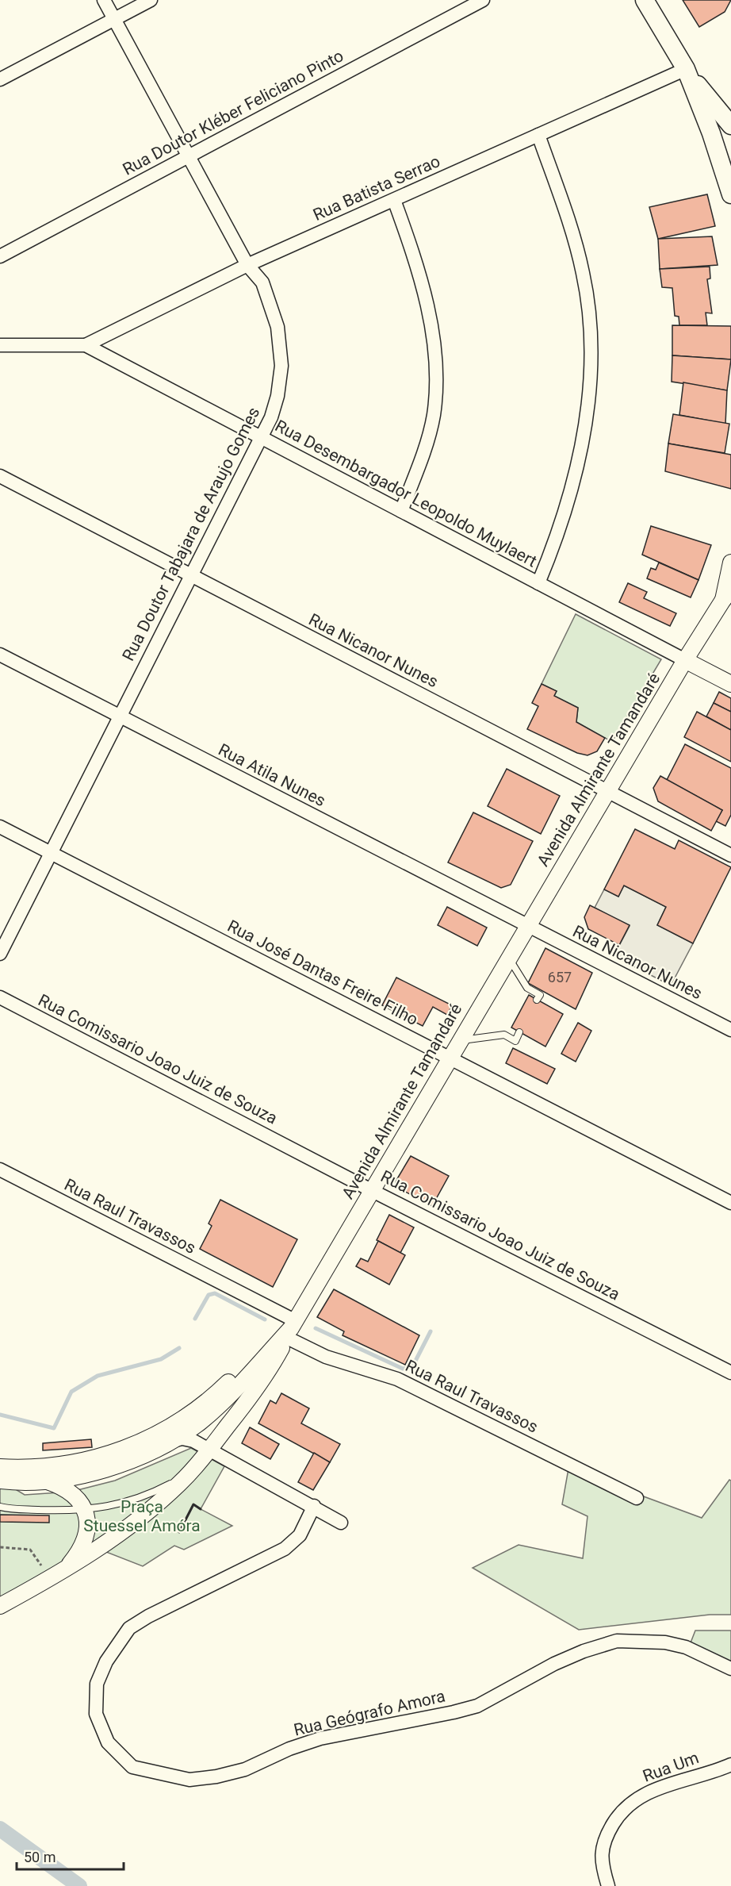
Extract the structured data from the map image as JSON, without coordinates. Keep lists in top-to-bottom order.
{
  "streets": {
    "street": [
      "Rua Doutor Kléber Feliciano Pinto",
      "Rua Batista Serrao",
      "Rua Desembargador Leopoldo Muylaert",
      "Rua Doutor Tabajara de Araujo Gomes",
      "Rua Nicanor Nunes",
      "Avenida Almirante Tamandaré",
      "Rua Atila Nunes",
      "Rua José Dantas Freire Filho",
      "Rua Comissario Joao Juiz de Souza",
      "Rua Raul Travassos",
      "Rua Geógrafo Amora",
      "Rua Um"
    ]
  },
  "crossings": [
    ["Rua Doutor Kléber Feliciano Pinto", "Rua Doutor Tabajara de Araujo Gomes"],
    ["Rua Batista Serrao", "Rua Desembargador Leopoldo Muylaert"],
    ["Rua Batista Serrao", "Rua Doutor Tabajara de Araujo Gomes"],
    ["Rua Desembargador Leopoldo Muylaert", "Rua Doutor Tabajara de Araujo Gomes"],
    ["Rua Desembargador Leopoldo Muylaert", "Avenida Almirante Tamandaré"],
    ["Rua Doutor Tabajara de Araujo Gomes", "Rua Nicanor Nunes"],
    ["Rua Doutor Tabajara de Araujo Gomes", "Rua Atila Nunes"],
    ["Rua Doutor Tabajara de Araujo Gomes", "Rua José Dantas Freire Filho"],
    ["Rua Nicanor Nunes", "Avenida Almirante Tamandaré"],
    ["Rua Nicanor Nunes", "Rua Atila Nunes"],
    ["Avenida Almirante Tamandaré", "Rua Atila Nunes"],
    ["Avenida Almirante Tamandaré", "Rua José Dantas Freire Filho"],
    ["Avenida Almirante Tamandaré", "Rua Comissario Joao Juiz de Souza"],
    ["Avenida Almirante Tamandaré", "Rua Raul Travassos"]
  ],
  "parks": ["Praça Stuessel Amóra"],
  "house_numbers": ["657"],
  "scale_bar": "50 m"
}
